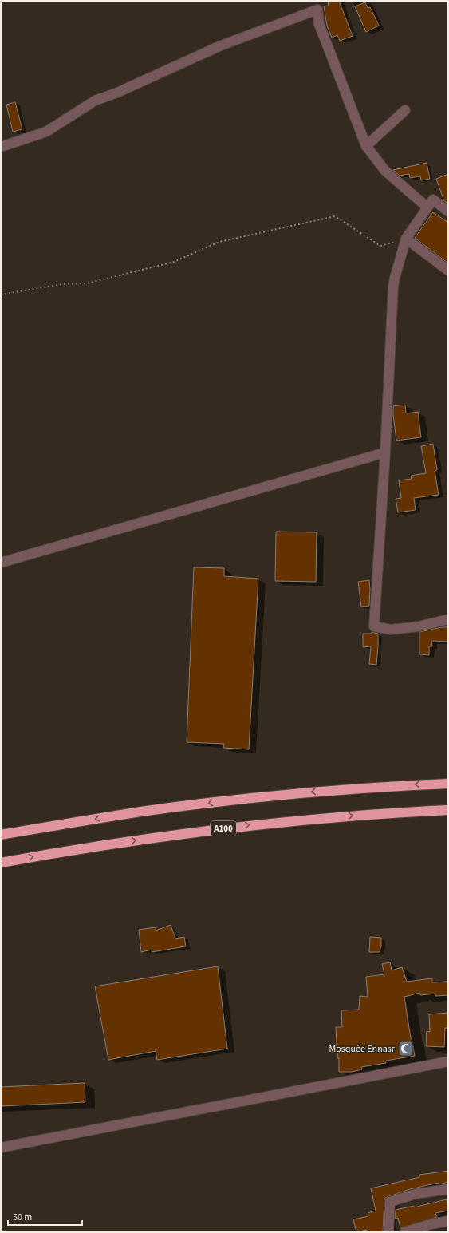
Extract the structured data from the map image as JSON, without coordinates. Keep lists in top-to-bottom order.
{
  "streets": {
    "highway": ["A100"]
  },
  "places": {
    "mosque": ["Mosquée Ennasr"]
  },
  "scale_bar": "50 m"
}
